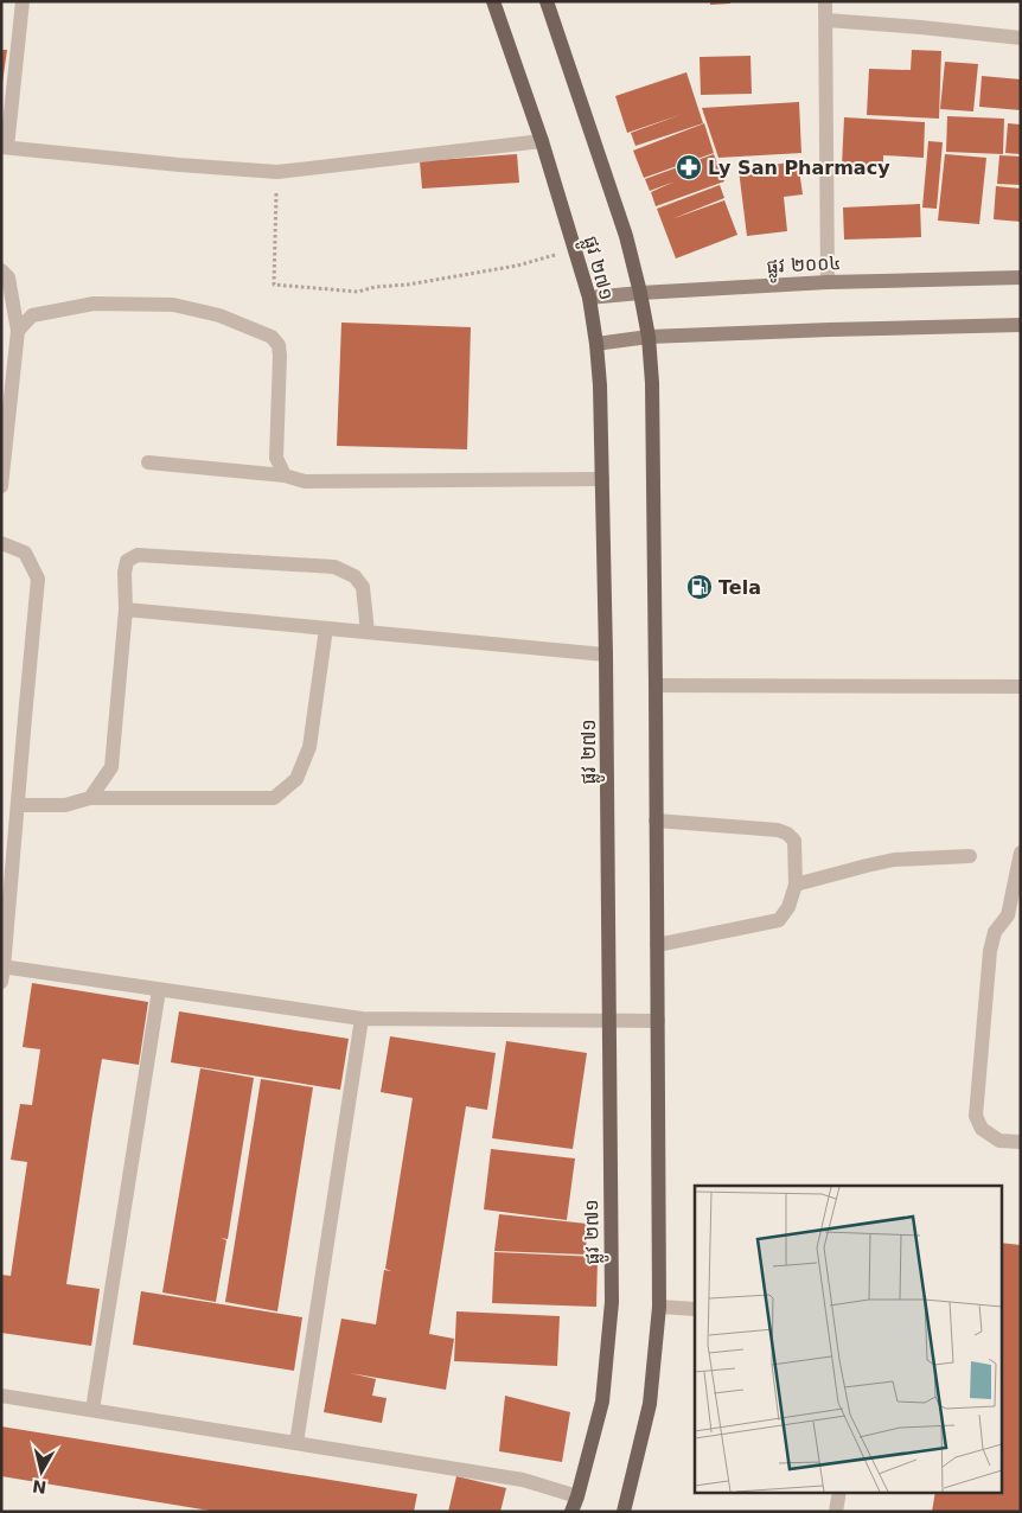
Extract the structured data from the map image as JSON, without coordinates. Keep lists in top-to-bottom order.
{
  "streets": {
    "main road": ["ផ្លូវ ២០០៤", "ផ្លូវ ២៧១"]
  },
  "crossings": [
    ["ផ្លូវ ២០០៤", "ផ្លូវ ២៧១"]
  ],
  "places": {
    "pharmacy": ["Ly San Pharmacy"],
    "fuel station": ["Tela"]
  },
  "north": "bottom"
}
